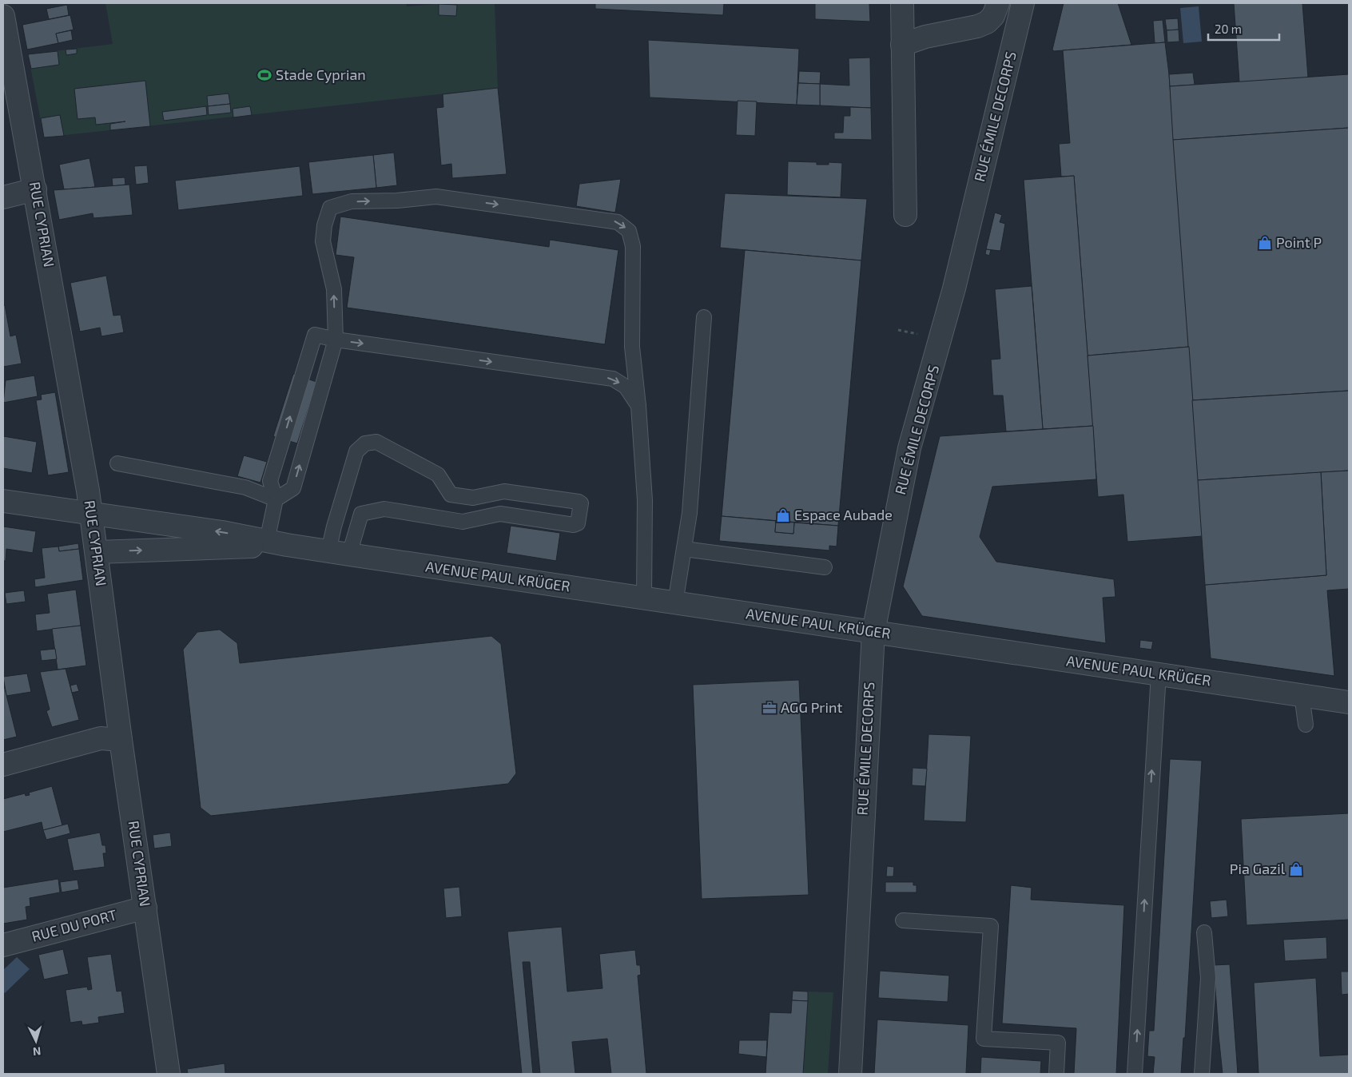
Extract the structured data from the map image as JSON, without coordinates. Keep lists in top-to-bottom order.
{
  "streets": {
    "street": [
      "RUE ÉMILE DECORPS",
      "RUE CYPRIAN",
      "AVENUE PAUL KRÜGER",
      "RUE DU PORT"
    ]
  },
  "crossings": [
    ["RUE ÉMILE DECORPS", "AVENUE PAUL KRÜGER"],
    ["RUE CYPRIAN", "AVENUE PAUL KRÜGER"],
    ["RUE CYPRIAN", "RUE DU PORT"]
  ],
  "places": {
    "sports": ["Stade Cyprian"],
    "shop": ["Point P", "Espace Aubade", "Pia Gazil"],
    "office": ["AGG Print"]
  },
  "scale_bar": "20 m",
  "north": "bottom"
}
